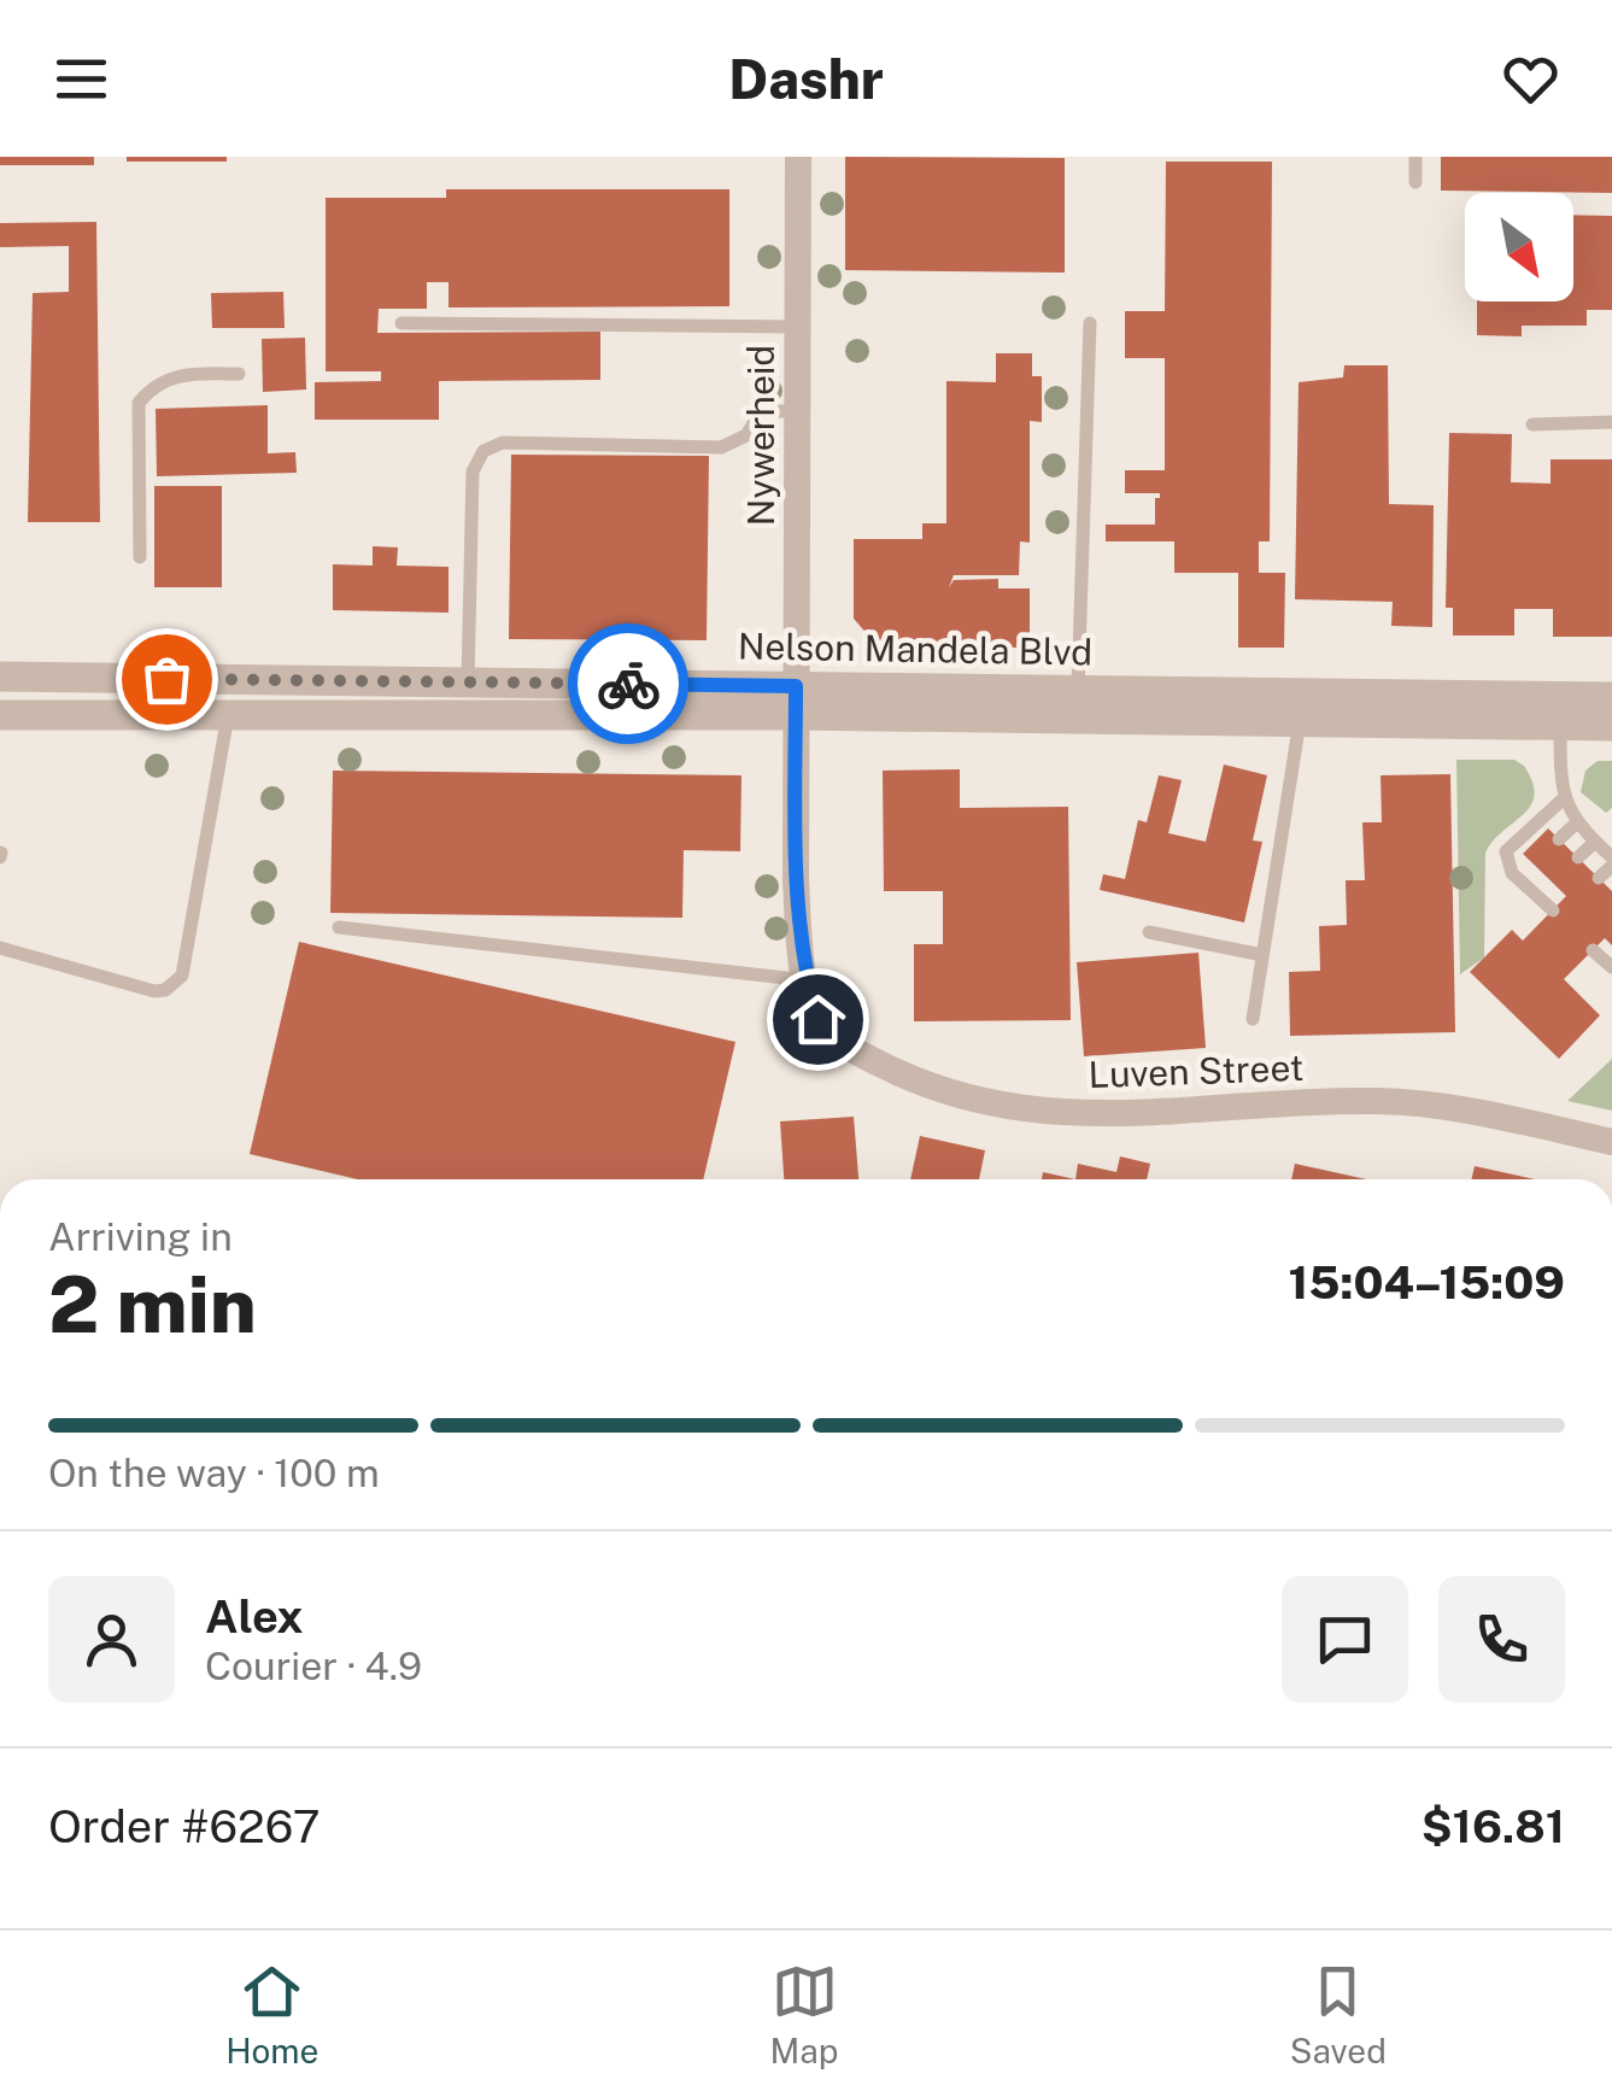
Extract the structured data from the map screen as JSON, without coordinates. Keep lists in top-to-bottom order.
{
  "streets": {
    "street": ["Nywerheid", "Nelson Mandela Blvd", "Luven Street"]
  },
  "crossings": [
    ["Nywerheid", "Nelson Mandela Blvd"],
    ["Nywerheid", "Luven Street"],
    ["Nelson Mandela Blvd", "Luven Street"]
  ],
  "north": "bottom right",
  "page": {
    "header": "Dashr",
    "heading": ["2 min", "Arriving in", "15:04–15:09"],
    "panel": [
      "Alex",
      "Courier · 4.9",
      "Order #6267",
      "$16.81"
    ],
    "bar": "On the way · 100 m",
    "tabs": ["Home", "Map", "Saved"]
  }
}
